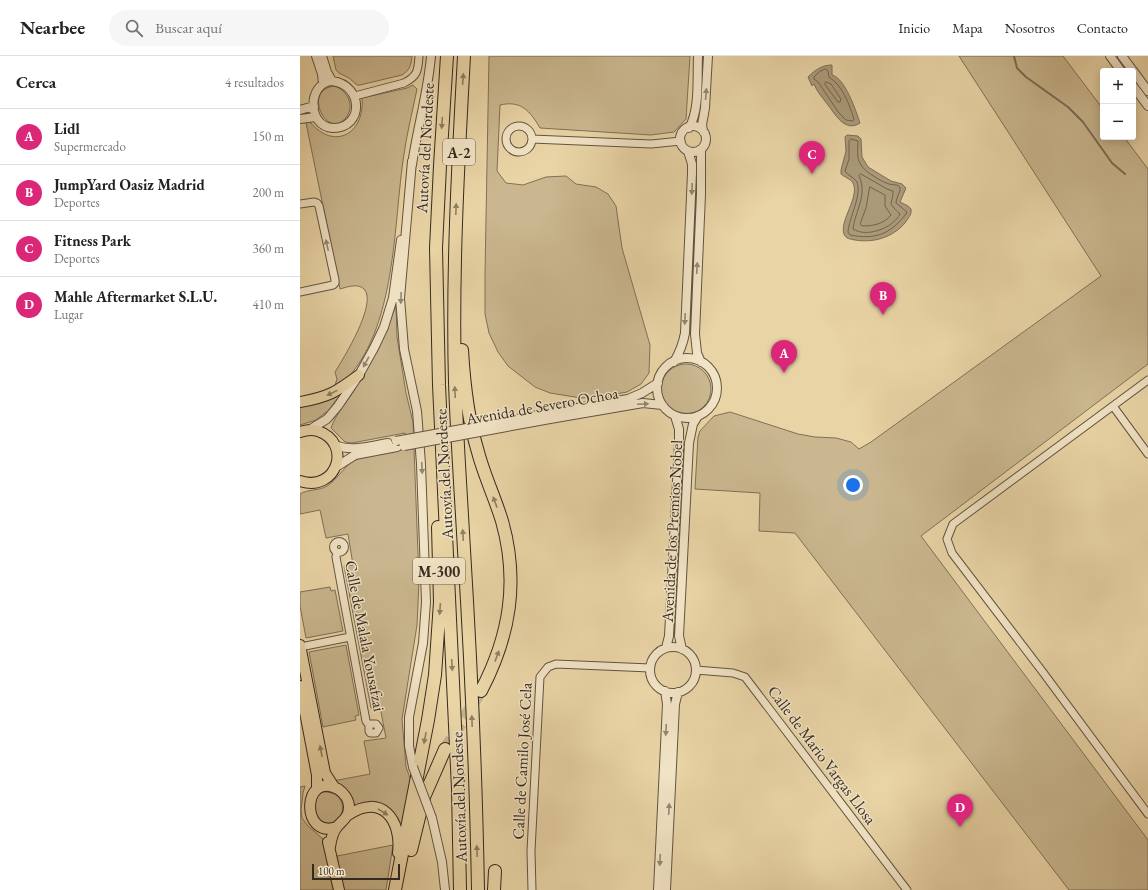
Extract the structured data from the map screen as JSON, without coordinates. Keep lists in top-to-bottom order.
{
  "streets": {
    "highway": ["Autovía del Nordeste", "A-2", "M-300"],
    "street": [
      "Avenida de Severo Ochoa",
      "Avenida de los Premios Nobel",
      "Calle de Malala Yousafzai",
      "Calle de Mario Vargas Llosa",
      "Calle de Camilo José Cela"
    ]
  },
  "crossings": [
    ["Autovía del Nordeste", "M-300"],
    ["Avenida de Severo Ochoa", "Avenida de los Premios Nobel"],
    ["Avenida de los Premios Nobel", "Calle de Mario Vargas Llosa"],
    ["Avenida de los Premios Nobel", "Calle de Camilo José Cela"],
    ["Calle de Mario Vargas Llosa", "Calle de Camilo José Cela"]
  ],
  "scale_bar": "100 m",
  "page": {
    "header": "Nearbee",
    "search": "Buscar aquí",
    "nav": [
      "Inicio",
      "Mapa",
      "Nosotros",
      "Contacto"
    ],
    "heading": ["Cerca", "4 resultados"],
    "map_buttons": ["+", "−"],
    "list": [
      {
        "mark": "A",
        "name": "Lidl",
        "note": "Supermercado",
        "value": "150 m"
      },
      {
        "mark": "B",
        "name": "JumpYard Oasiz Madrid",
        "note": "Deportes",
        "value": "200 m"
      },
      {
        "mark": "C",
        "name": "Fitness Park",
        "note": "Deportes",
        "value": "360 m"
      },
      {
        "mark": "D",
        "name": "Mahle Aftermarket S.L.U.",
        "note": "Lugar",
        "value": "410 m"
      }
    ],
    "pins": [
      "C",
      "B",
      "A",
      "D"
    ],
    "scale": "100 m"
  }
}
